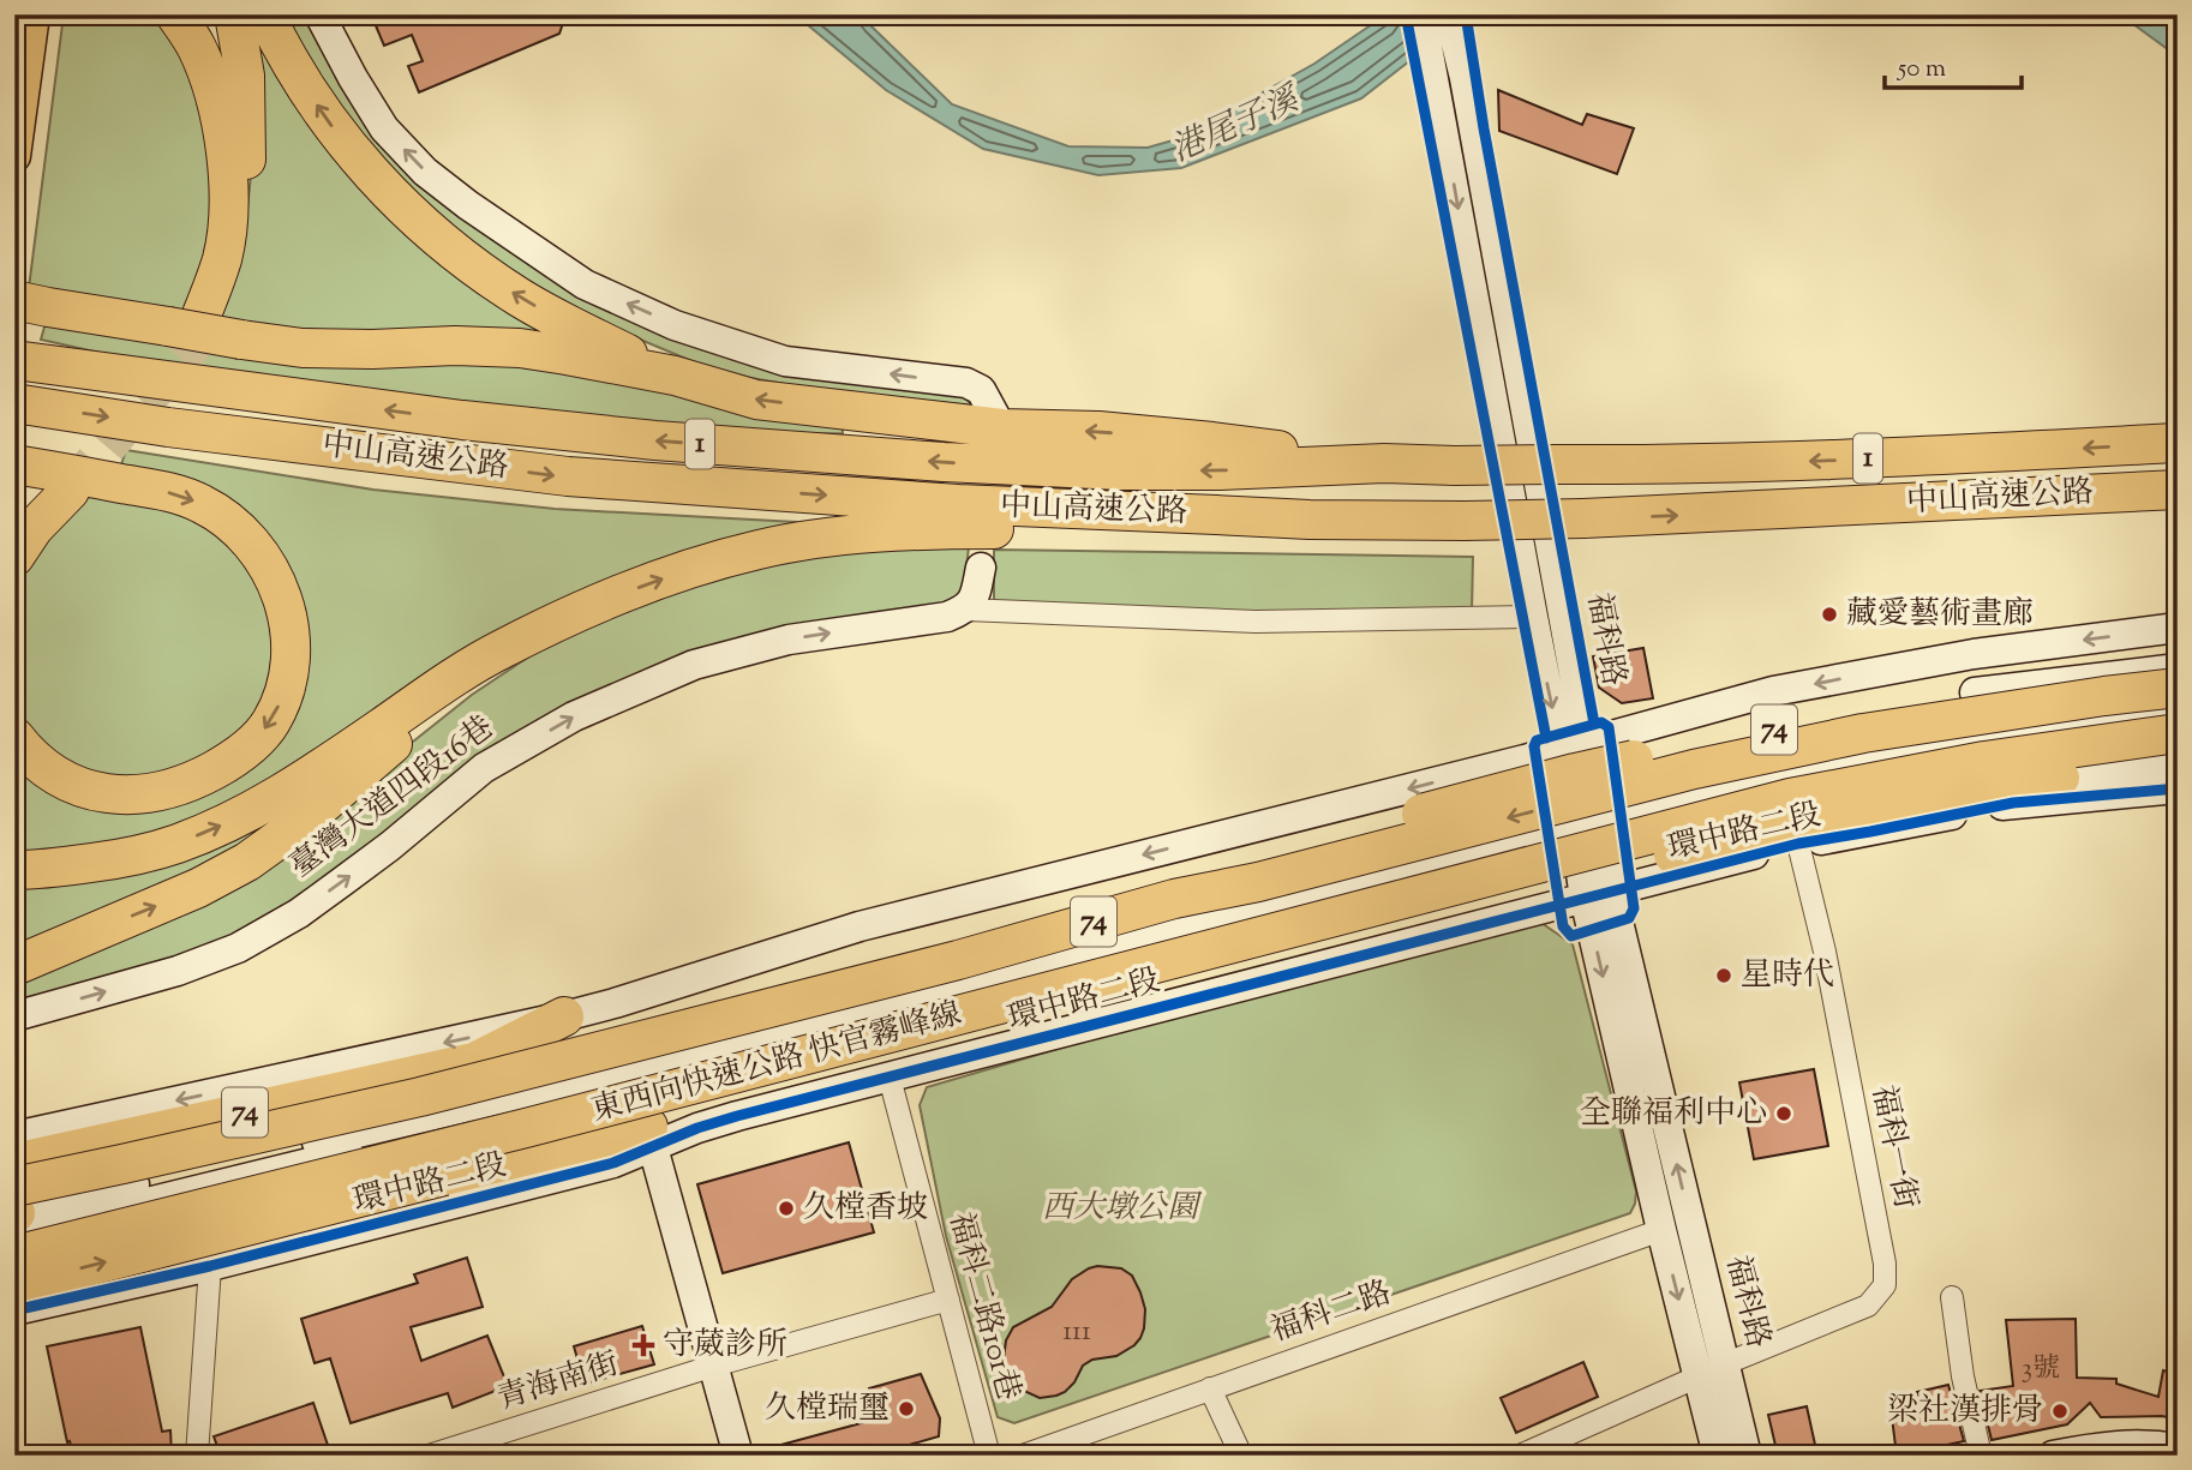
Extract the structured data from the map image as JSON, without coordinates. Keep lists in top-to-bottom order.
{
  "streets": {
    "highway": [
      "1",
      "中山高速公路",
      "74",
      "東西向快速公路 快官霧峰線"
    ],
    "street": [
      "福科路",
      "臺灣大道四段16巷",
      "環中路二段",
      "福科一街",
      "福科二路101巷",
      "福科二路",
      "青海南街"
    ]
  },
  "crossings": [
    ["福科路", "環中路二段"],
    ["福科路", "福科一街"],
    ["福科路", "福科二路"],
    ["74", "東西向快速公路 快官霧峰線"],
    ["環中路二段", "東西向快速公路 快官霧峰線"],
    ["環中路二段", "福科一街"],
    ["環中路二段", "福科二路101巷"],
    ["福科二路101巷", "青海南街"]
  ],
  "water": ["港尾子溪"],
  "parks": ["西大墩公園"],
  "places": {
    "other": [
      "藏愛藝術畫廊",
      "星時代",
      "全聯福利中心",
      "久樘香坡",
      "久樘瑞璽",
      "梁社漢排骨"
    ],
    "health": ["守葳診所"]
  },
  "house_numbers": ["111", "3號"],
  "scale_bar": "50 m"
}
